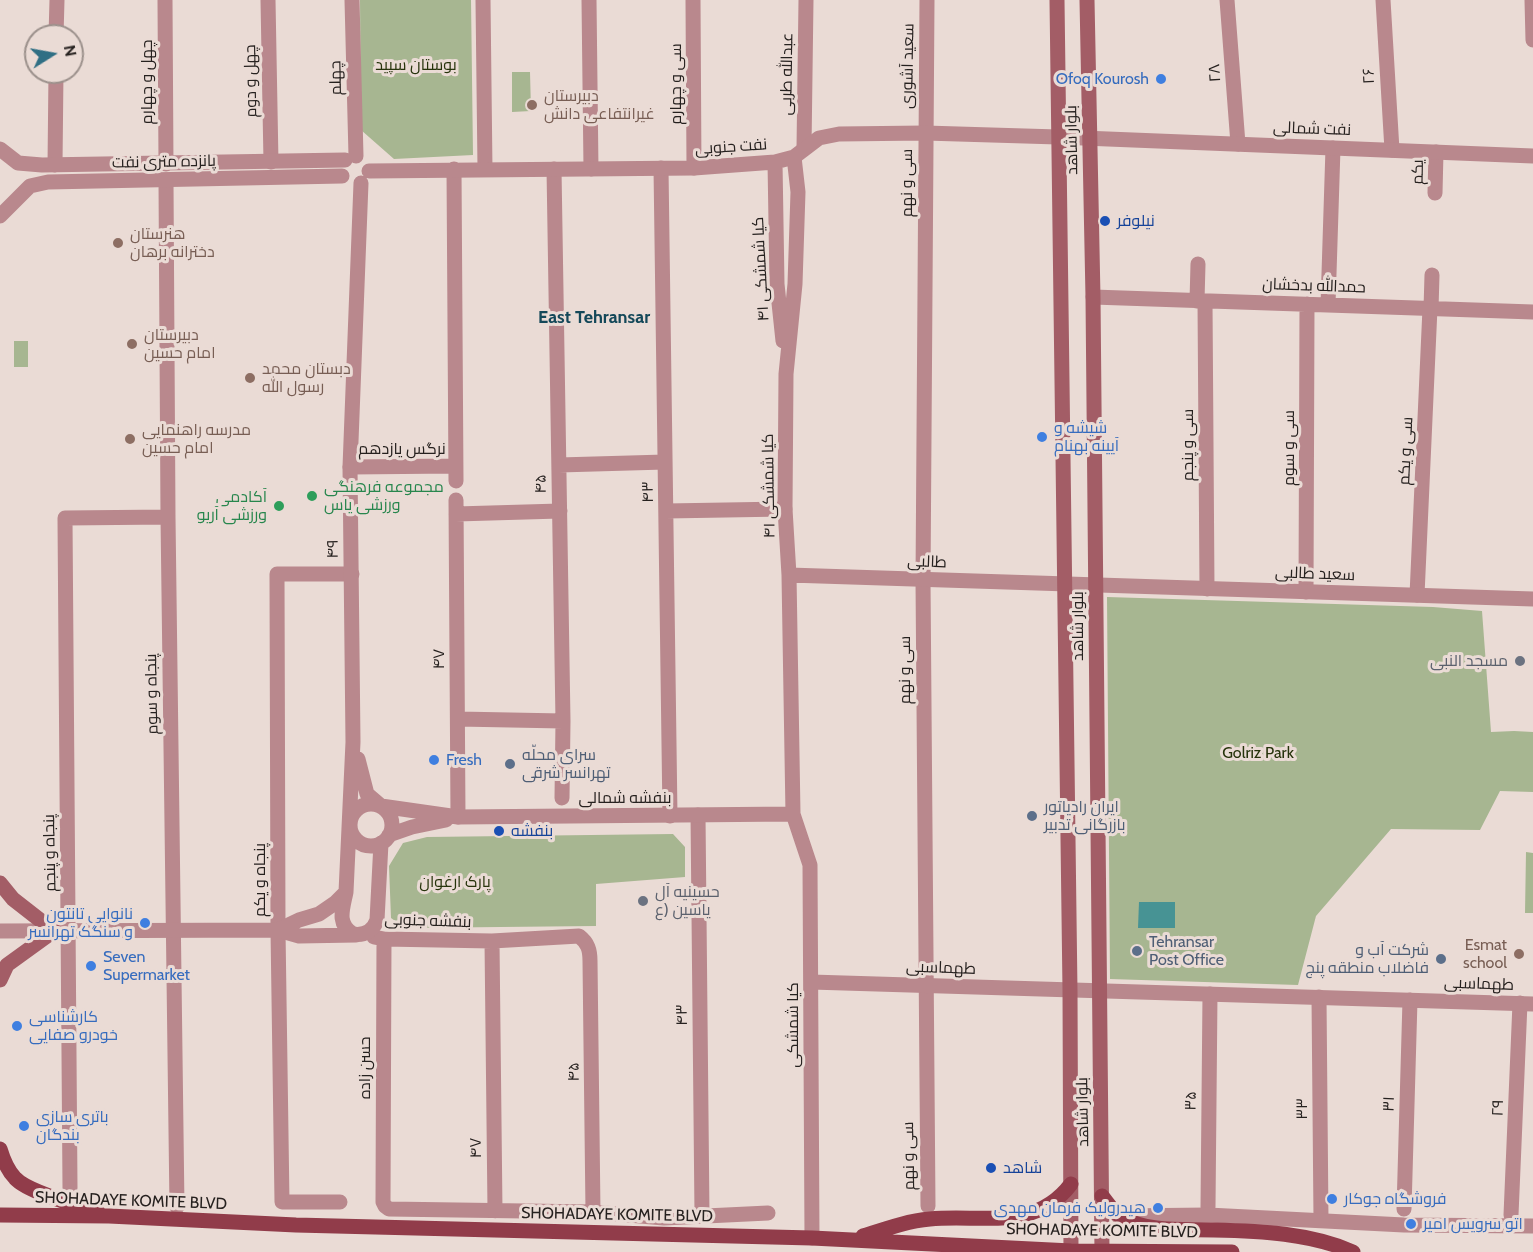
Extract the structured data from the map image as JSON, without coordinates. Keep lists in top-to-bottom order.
{
  "streets": {
    "main road": ["بلوار شاهد", "SHOHADAYE KOMITE BLVD"],
    "street": [
      "سعید آشوری",
      "۲۸",
      "عبدالله طربی",
      "۲۶",
      "چهلم",
      "چهل و دوم",
      "چهل و چهارم",
      "سی و چهارم",
      "نفت شمالی",
      "نفت جنوبی",
      "پانزده متری نفت",
      "یکم",
      "سی و نهم",
      "کیا شمشکی ۴۱",
      "حمدالله بدخشان",
      "سی و پنجم",
      "سی و سوم",
      "نرگس یازدهم",
      "سی و یکم",
      "۴۵",
      "۴۱ کیا شمشکی",
      "۴۳",
      "۴۹",
      "طالبی",
      "سعید طالبی",
      "۴۷",
      "پنجاه و سوم",
      "بنفشه شمالی",
      "پنجاه و پنجم",
      "پنجاه و یکم",
      "بنفشه جنوبی",
      "طهماسبی",
      "کیا شمشکی",
      "حسن زاده",
      "۳۵",
      "۳۱",
      "۲۹",
      "۳۳"
    ]
  },
  "crossings": [
    ["سعید آشوری", "نفت جنوبی"],
    ["سعید آشوری", "سی و نهم"],
    ["۲۸", "نفت شمالی"],
    ["عبدالله طربی", "نفت جنوبی"],
    ["عبدالله طربی", "۴۱ کیا شمشکی"],
    ["۲۶", "نفت شمالی"],
    ["چهلم", "نفت جنوبی"],
    ["چهلم", "پانزده متری نفت"],
    ["چهلم", "۴۹"],
    ["چهل و دوم", "پانزده متری نفت"],
    ["چهل و چهارم", "پانزده متری نفت"],
    ["چهل و چهارم", "پنجاه و سوم"],
    ["سی و چهارم", "نفت جنوبی"],
    ["نفت شمالی", "بلوار شاهد"],
    ["نفت شمالی", "نفت جنوبی"],
    ["نفت شمالی", "یکم"],
    ["بلوار شاهد", "نفت جنوبی"],
    ["بلوار شاهد", "حمدالله بدخشان"],
    ["بلوار شاهد", "طالبی"],
    ["بلوار شاهد", "سعید طالبی"],
    ["بلوار شاهد", "طهماسبی"],
    ["بلوار شاهد", "SHOHADAYE KOMITE BLVD"],
    ["نفت جنوبی", "پانزده متری نفت"],
    ["نفت جنوبی", "سی و نهم"],
    ["نفت جنوبی", "کیا شمشکی ۴۱"],
    ["نفت جنوبی", "نرگس یازدهم"],
    ["نفت جنوبی", "۴۵"],
    ["نفت جنوبی", "۴۱ کیا شمشکی"],
    ["نفت جنوبی", "۴۳"],
    ["نفت جنوبی", "۴۹"],
    ["پانزده متری نفت", "۴۹"],
    ["پانزده متری نفت", "پنجاه و سوم"],
    ["سی و نهم", "طالبی"],
    ["سی و نهم", "طهماسبی"],
    ["کیا شمشکی ۴۱", "۴۱ کیا شمشکی"],
    ["حمدالله بدخشان", "سی و پنجم"],
    ["حمدالله بدخشان", "سی و سوم"],
    ["حمدالله بدخشان", "سی و یکم"],
    ["سی و پنجم", "سعید طالبی"],
    ["سی و سوم", "سعید طالبی"],
    ["نرگس یازدهم", "۴۹"],
    ["سی و یکم", "سعید طالبی"],
    ["۴۵", "۴۷"],
    ["۴۵", "بنفشه جنوبی"],
    ["۴۱ کیا شمشکی", "طالبی"],
    ["۴۱ کیا شمشکی", "بنفشه شمالی"],
    ["۴۱ کیا شمشکی", "کیا شمشکی"],
    ["۴۳", "بنفشه شمالی"],
    ["۴۹", "پنجاه و یکم"],
    ["طالبی", "سعید طالبی"],
    ["۴۷", "بنفشه شمالی"],
    ["۴۷", "بنفشه جنوبی"],
    ["۴۷", "حسن زاده"],
    ["پنجاه و سوم", "پنجاه و پنجم"],
    ["پنجاه و سوم", "بنفشه جنوبی"],
    ["بنفشه شمالی", "کیا شمشکی"],
    ["پنجاه و پنجم", "بنفشه جنوبی"],
    ["پنجاه و یکم", "بنفشه جنوبی"],
    ["بنفشه جنوبی", "حسن زاده"],
    ["طهماسبی", "کیا شمشکی"],
    ["طهماسبی", "۳۵"],
    ["طهماسبی", "۳۱"],
    ["طهماسبی", "۲۹"],
    ["طهماسبی", "۳۳"],
    ["کیا شمشکی", "SHOHADAYE KOMITE BLVD"]
  ],
  "districts": ["East Tehransar"],
  "parks": ["بوستان سپید", "Golriz Park", "پارک ارغوان"],
  "places": [
    "Ofoq Kourosh",
    "دبیرستان غیرانتفاعی دانش",
    "نیلوفر",
    "هنرستان دخترانه برهان",
    "دبیرستان امام حسین",
    "دبستان محمد رسول الله",
    "شیشه و آیینه بهنام",
    "مدرسه راهنمایی امام حسین",
    "مجموعه فرهنگی ورزشی یاس",
    "آکادمی ورزشی آریو",
    "مسجد النبی",
    "Fresh",
    "سرای محلّه تهرانسر شرقی",
    "ایران رادیاتور بازرگانی تدبیر",
    "بنفشه",
    "حسینیه آل یاسین (ع",
    "نانوایی تانتون و سنگک تهرانسر",
    "Tehransar Post Office",
    "Esmat school",
    "شرکت آب و فاضلاب منطقه پنج",
    "Seven Supermarket",
    "کارشناسی خودرو صفایی",
    "باتری سازی بندگان",
    "شاهد",
    "فروشگاه جوکار",
    "هیدرولیک فرمان مهدی",
    "اتو سرویس امیر"
  ],
  "north": "right"
}
